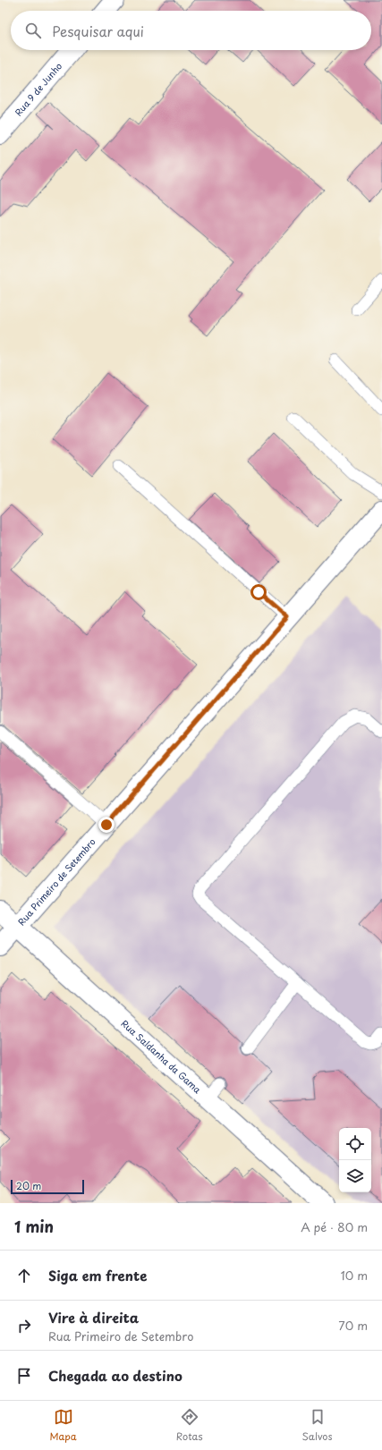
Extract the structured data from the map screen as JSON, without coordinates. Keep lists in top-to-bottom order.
{
  "streets": {
    "street": ["Rua 9 de Junho", "Rua Primeiro de Setembro", "Rua Saldanha da Gama"]
  },
  "crossings": [
    ["Rua Primeiro de Setembro", "Rua Saldanha da Gama"]
  ],
  "scale_bar": "20 m",
  "page": {
    "search": "Pesquisar aqui",
    "scale": "20 m",
    "heading": ["1 min", "A pé · 80 m"],
    "list": [
      ["Siga em frente", "10 m"],
      ["Vire à direita", "Rua Primeiro de Setembro", "70 m"],
      "Chegada ao destino"
    ],
    "nav": ["Mapa", "Rotas", "Salvos"]
  }
}
